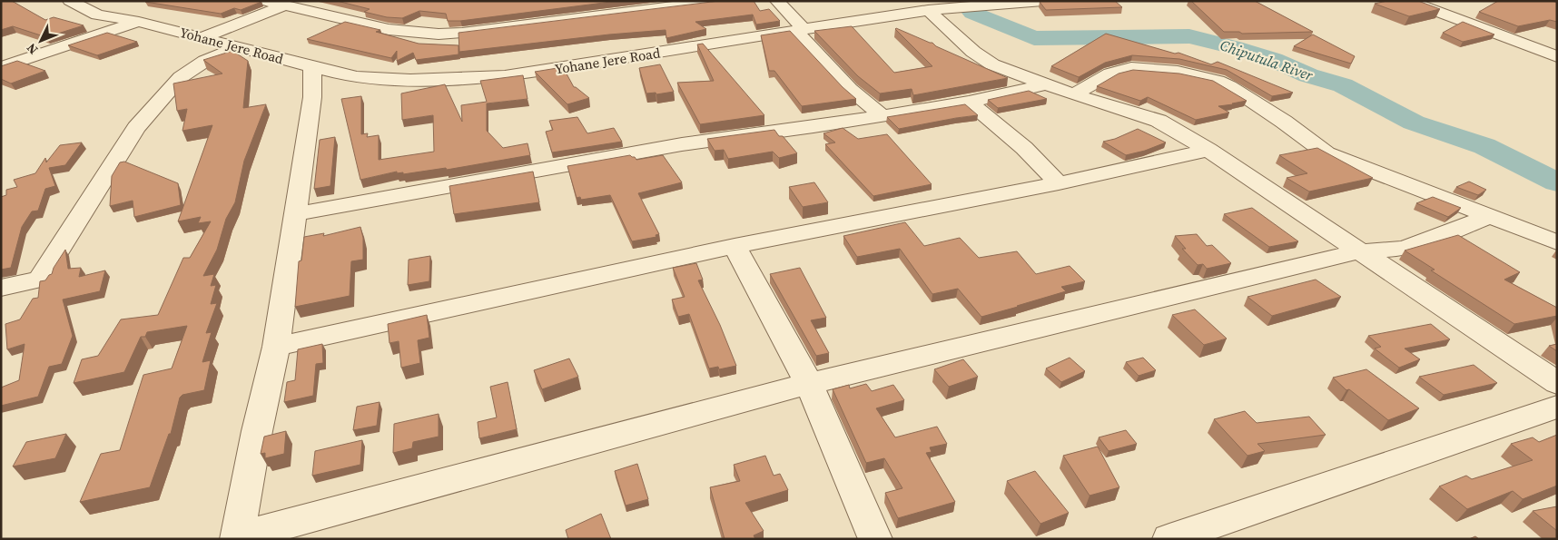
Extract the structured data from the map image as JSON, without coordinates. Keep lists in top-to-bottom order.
{
  "streets": {
    "street": ["Yohane Jere Road"]
  },
  "water": ["Chiputula River"],
  "north": "bottom left"
}
